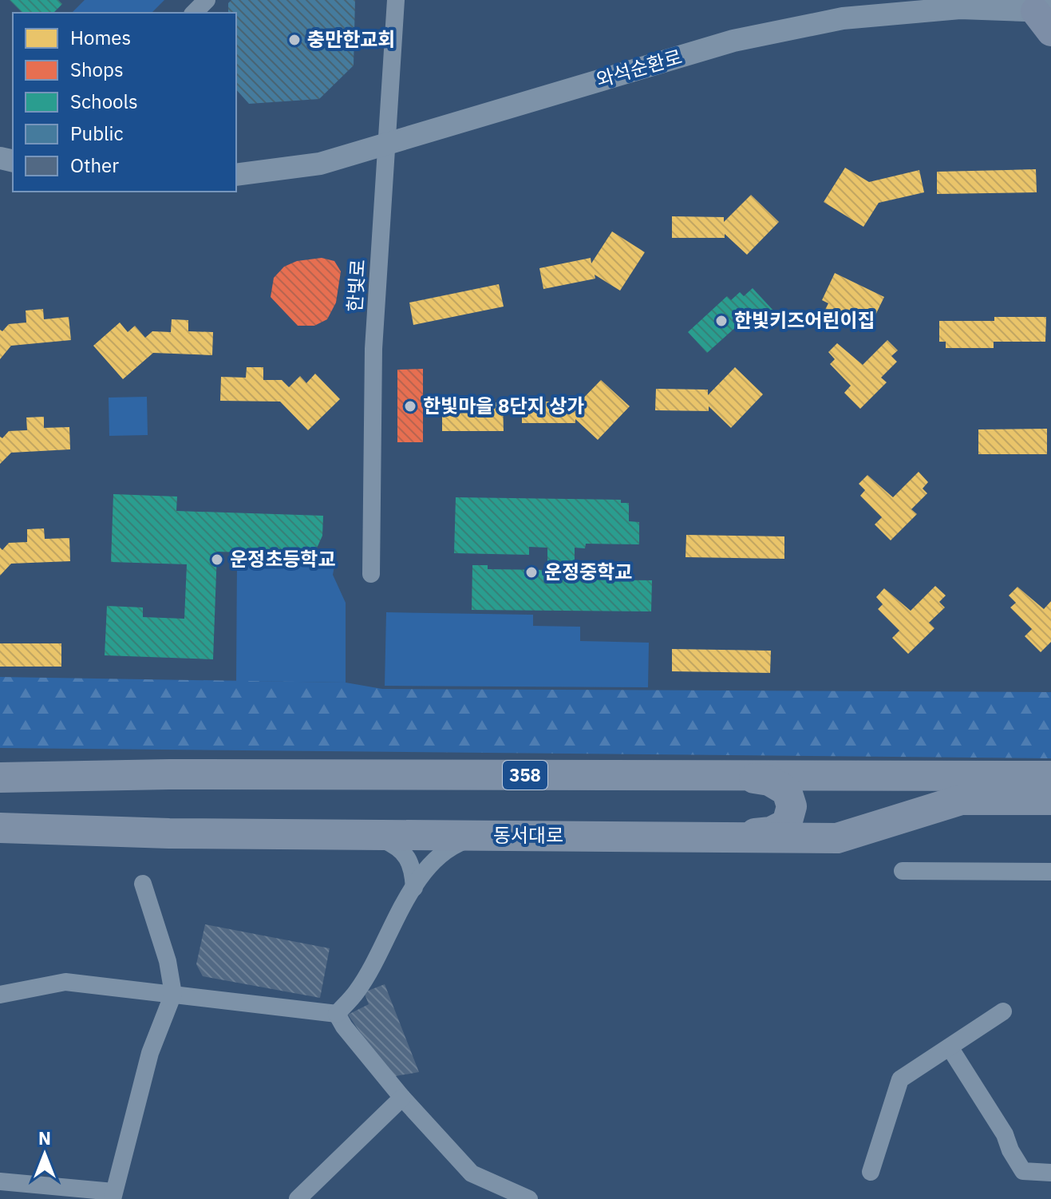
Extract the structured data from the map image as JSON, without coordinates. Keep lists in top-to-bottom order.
{
  "streets": {
    "highway": ["358", "동서대로"],
    "street": ["와석순환로", "한빛로"]
  },
  "crossings": [
    ["와석순환로", "한빛로"]
  ],
  "places": [
    "충만한교회",
    "한빛키즈어린이집",
    "한빛마을 8단지 상가",
    "운정초등학교",
    "운정중학교"
  ],
  "legend": [
    "Homes",
    "Shops",
    "Schools",
    "Public",
    "Other"
  ],
  "north": "top"
}
